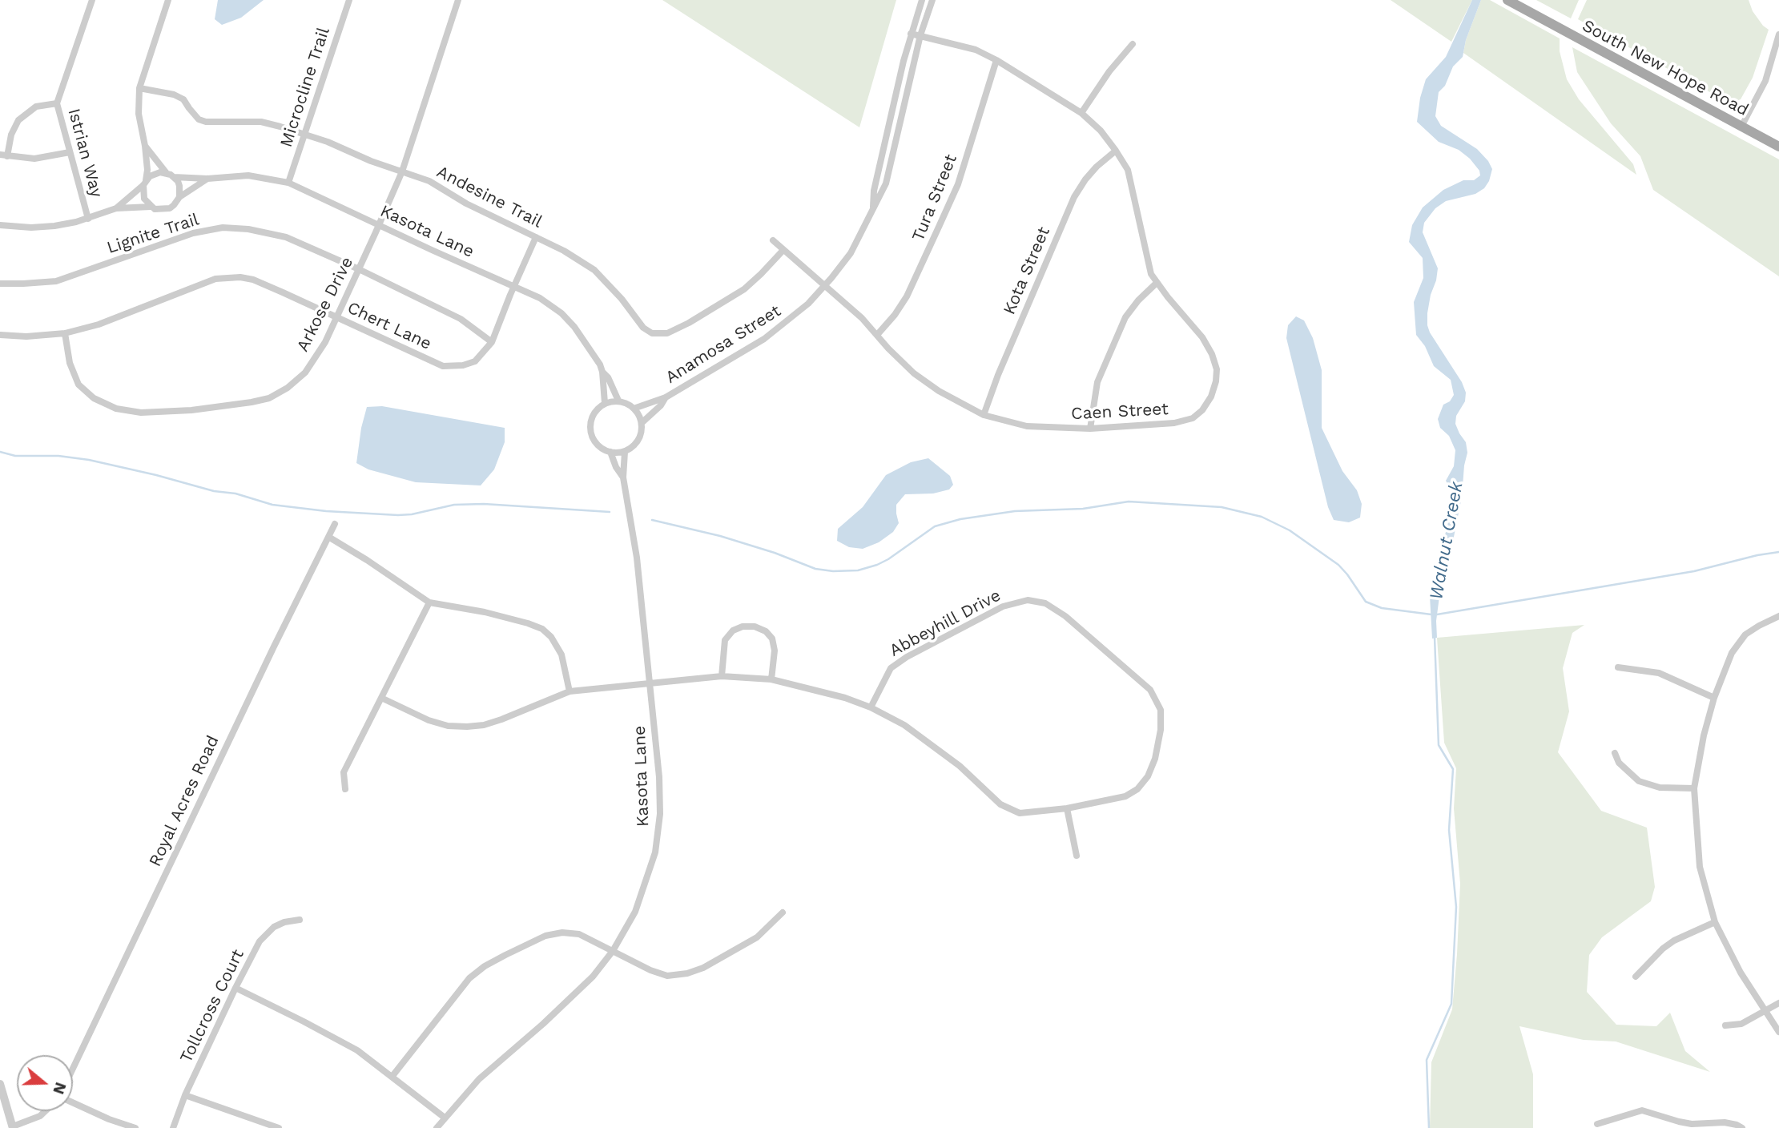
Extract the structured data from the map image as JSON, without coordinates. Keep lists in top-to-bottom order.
{
  "streets": {
    "main road": ["South New Hope Road"],
    "street": [
      "Microcline Trail",
      "Istrian Way",
      "Andesine Trail",
      "Tura Street",
      "Kasota Lane",
      "Lignite Trail",
      "Kota Street",
      "Arkose Drive",
      "Chert Lane",
      "Anamosa Street",
      "Caen Street",
      "Abbeyhill Drive",
      "Royal Acres Road",
      "Tollcross Court"
    ]
  },
  "crossings": [
    ["Microcline Trail", "Andesine Trail"],
    ["Microcline Trail", "Kasota Lane"],
    ["Istrian Way", "Kasota Lane"],
    ["Andesine Trail", "Arkose Drive"],
    ["Andesine Trail", "Chert Lane"],
    ["Andesine Trail", "Caen Street"],
    ["Tura Street", "Caen Street"],
    ["Kasota Lane", "Arkose Drive"],
    ["Kasota Lane", "Chert Lane"],
    ["Kasota Lane", "Anamosa Street"],
    ["Kasota Lane", "Abbeyhill Drive"],
    ["Lignite Trail", "Arkose Drive"],
    ["Lignite Trail", "Chert Lane"],
    ["Kota Street", "Caen Street"],
    ["Arkose Drive", "Chert Lane"],
    ["Anamosa Street", "Caen Street"]
  ],
  "water": ["Walnut Creek"],
  "north": "right"
}
